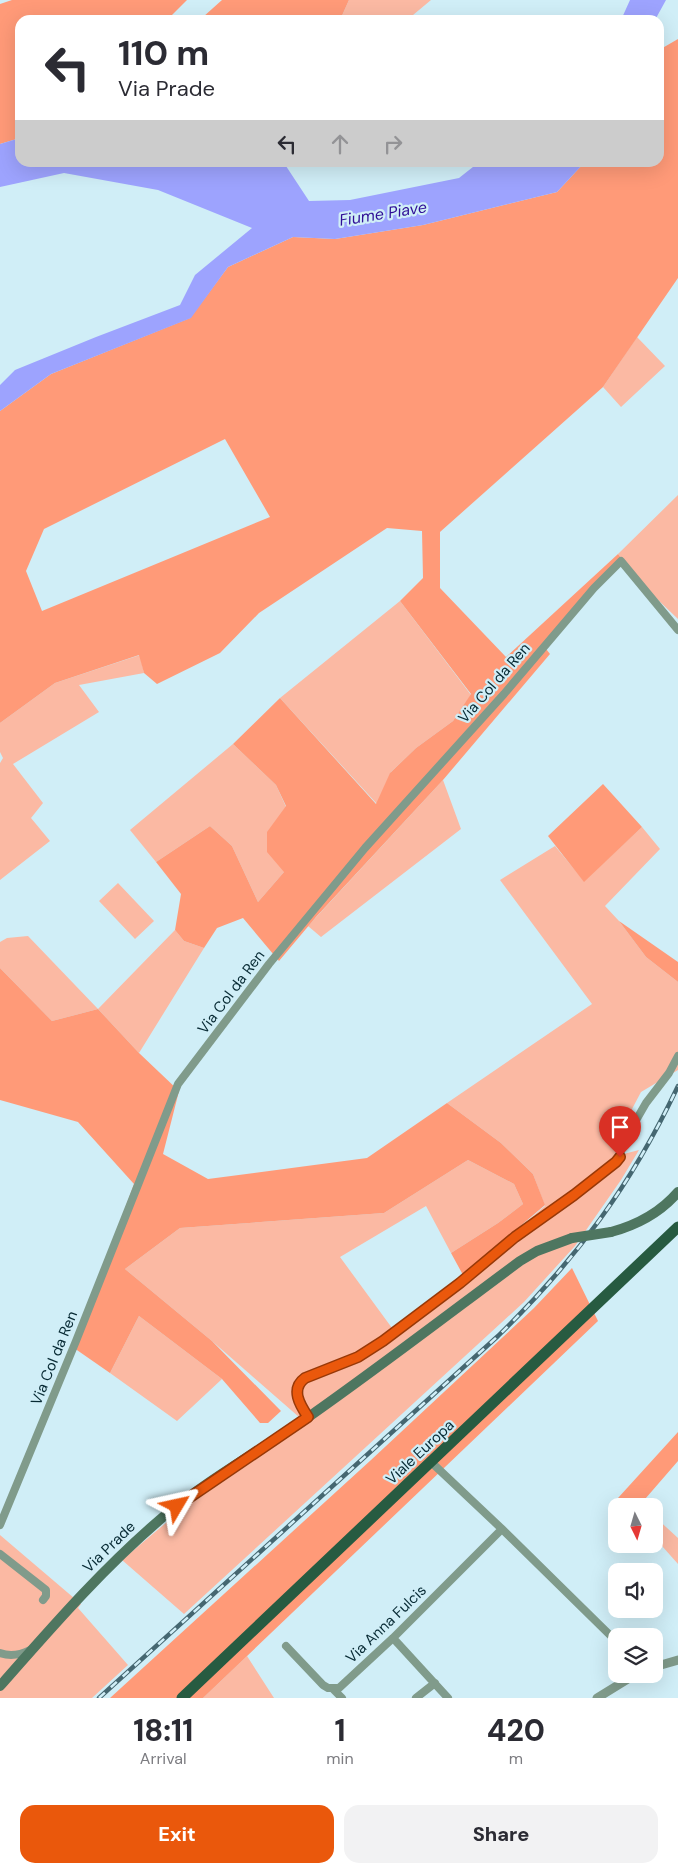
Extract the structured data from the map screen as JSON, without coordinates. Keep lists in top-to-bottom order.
{
  "streets": {
    "main road": ["Viale Europa", "Via Prade"],
    "street": ["Via Col da Ren", "Via Anna Fulcis"]
  },
  "water": ["Fiume Piave"],
  "north": "bottom",
  "page": {
    "turn": ["110 m", "Via Prade"],
    "eta": [
      "18:11",
      "Arrival",
      "1",
      "min",
      "420",
      "m"
    ],
    "buttons": ["Exit", "Share"]
  }
}
